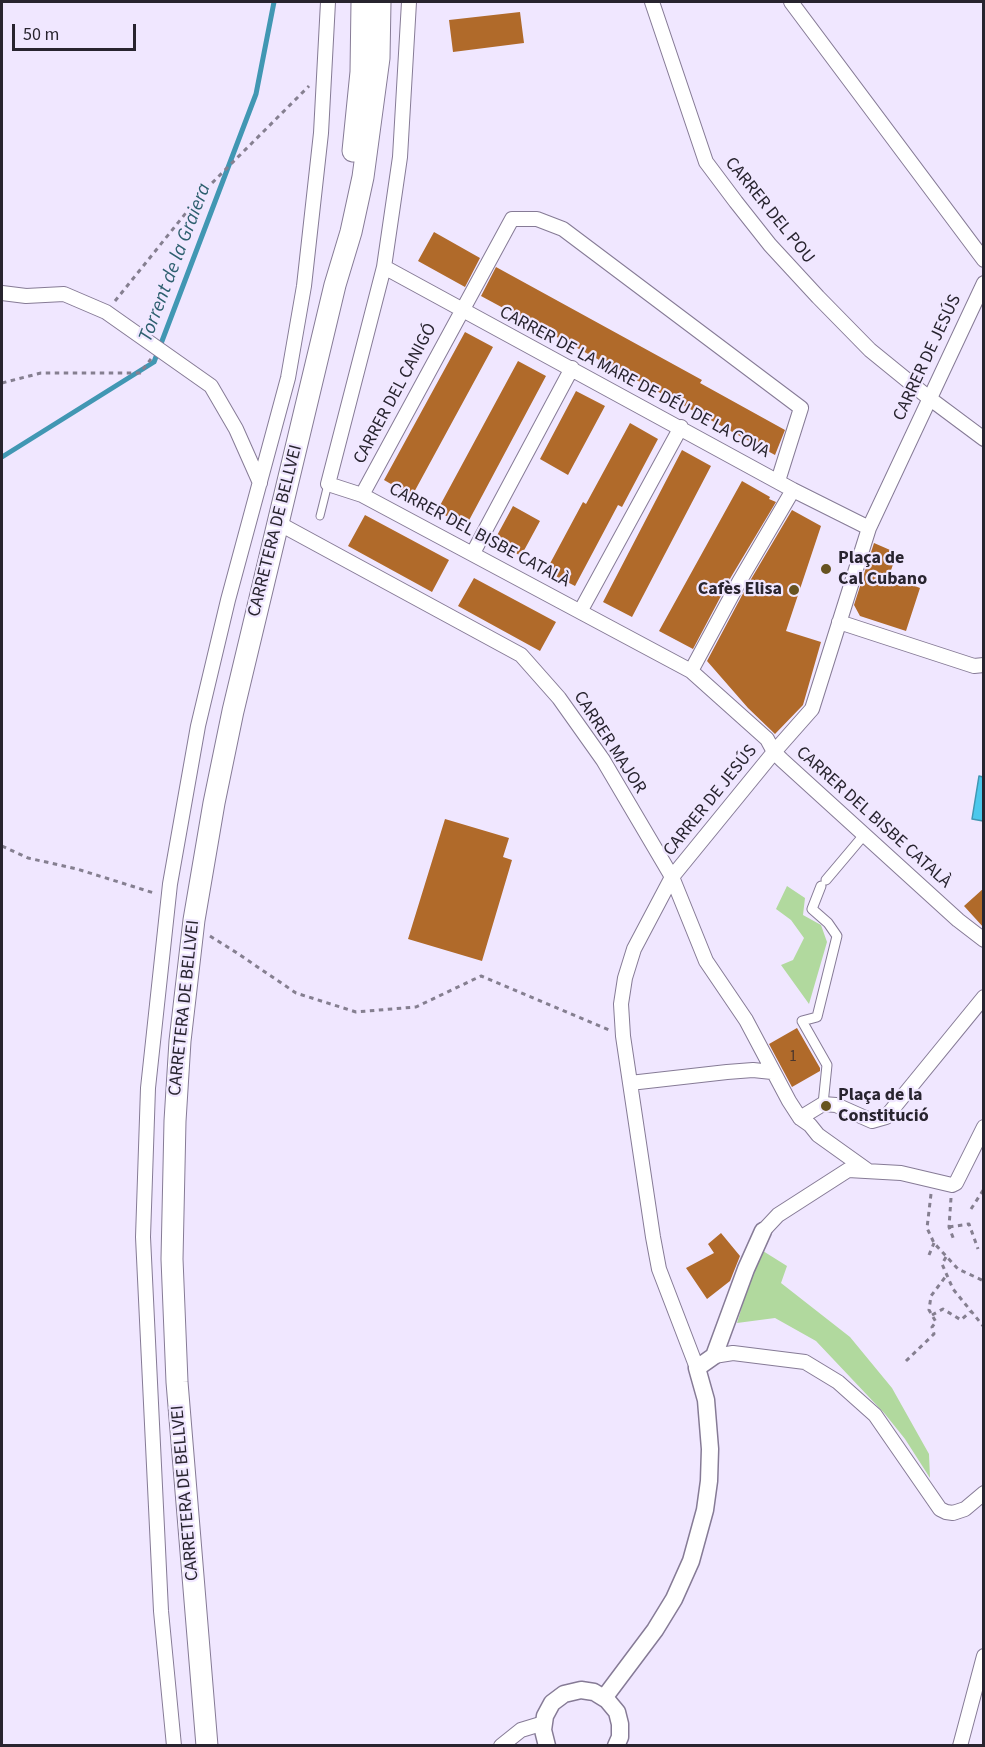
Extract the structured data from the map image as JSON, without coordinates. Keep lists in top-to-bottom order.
{
  "streets": {
    "main road": ["CARRETERA DE BELLVEI"],
    "street": [
      "CARRER DEL POU",
      "CARRER DE JESÚS",
      "CARRER DE LA MARE DE DÉU DE LA COVA",
      "CARRER DEL CANIGÓ",
      "CARRER DEL BISBE CATALÀ",
      "CARRER MAJOR"
    ]
  },
  "crossings": [
    ["CARRER DEL POU", "CARRER DE JESÚS"],
    ["CARRER DE JESÚS", "CARRER DE LA MARE DE DÉU DE LA COVA"],
    ["CARRER DE JESÚS", "CARRER DEL BISBE CATALÀ"],
    ["CARRER DE JESÚS", "CARRER MAJOR"],
    ["CARRER DE LA MARE DE DÉU DE LA COVA", "CARRER DEL CANIGÓ"],
    ["CARRER DEL CANIGÓ", "CARRER DEL BISBE CATALÀ"],
    ["CARRETERA DE BELLVEI", "CARRER MAJOR"]
  ],
  "water": ["Torrent de la Graiera"],
  "places": ["Plaça de Cal Cubano", "Cafès Elisa", "Plaça de la Constitució"],
  "house_numbers": ["1"],
  "scale_bar": "50 m"
}
